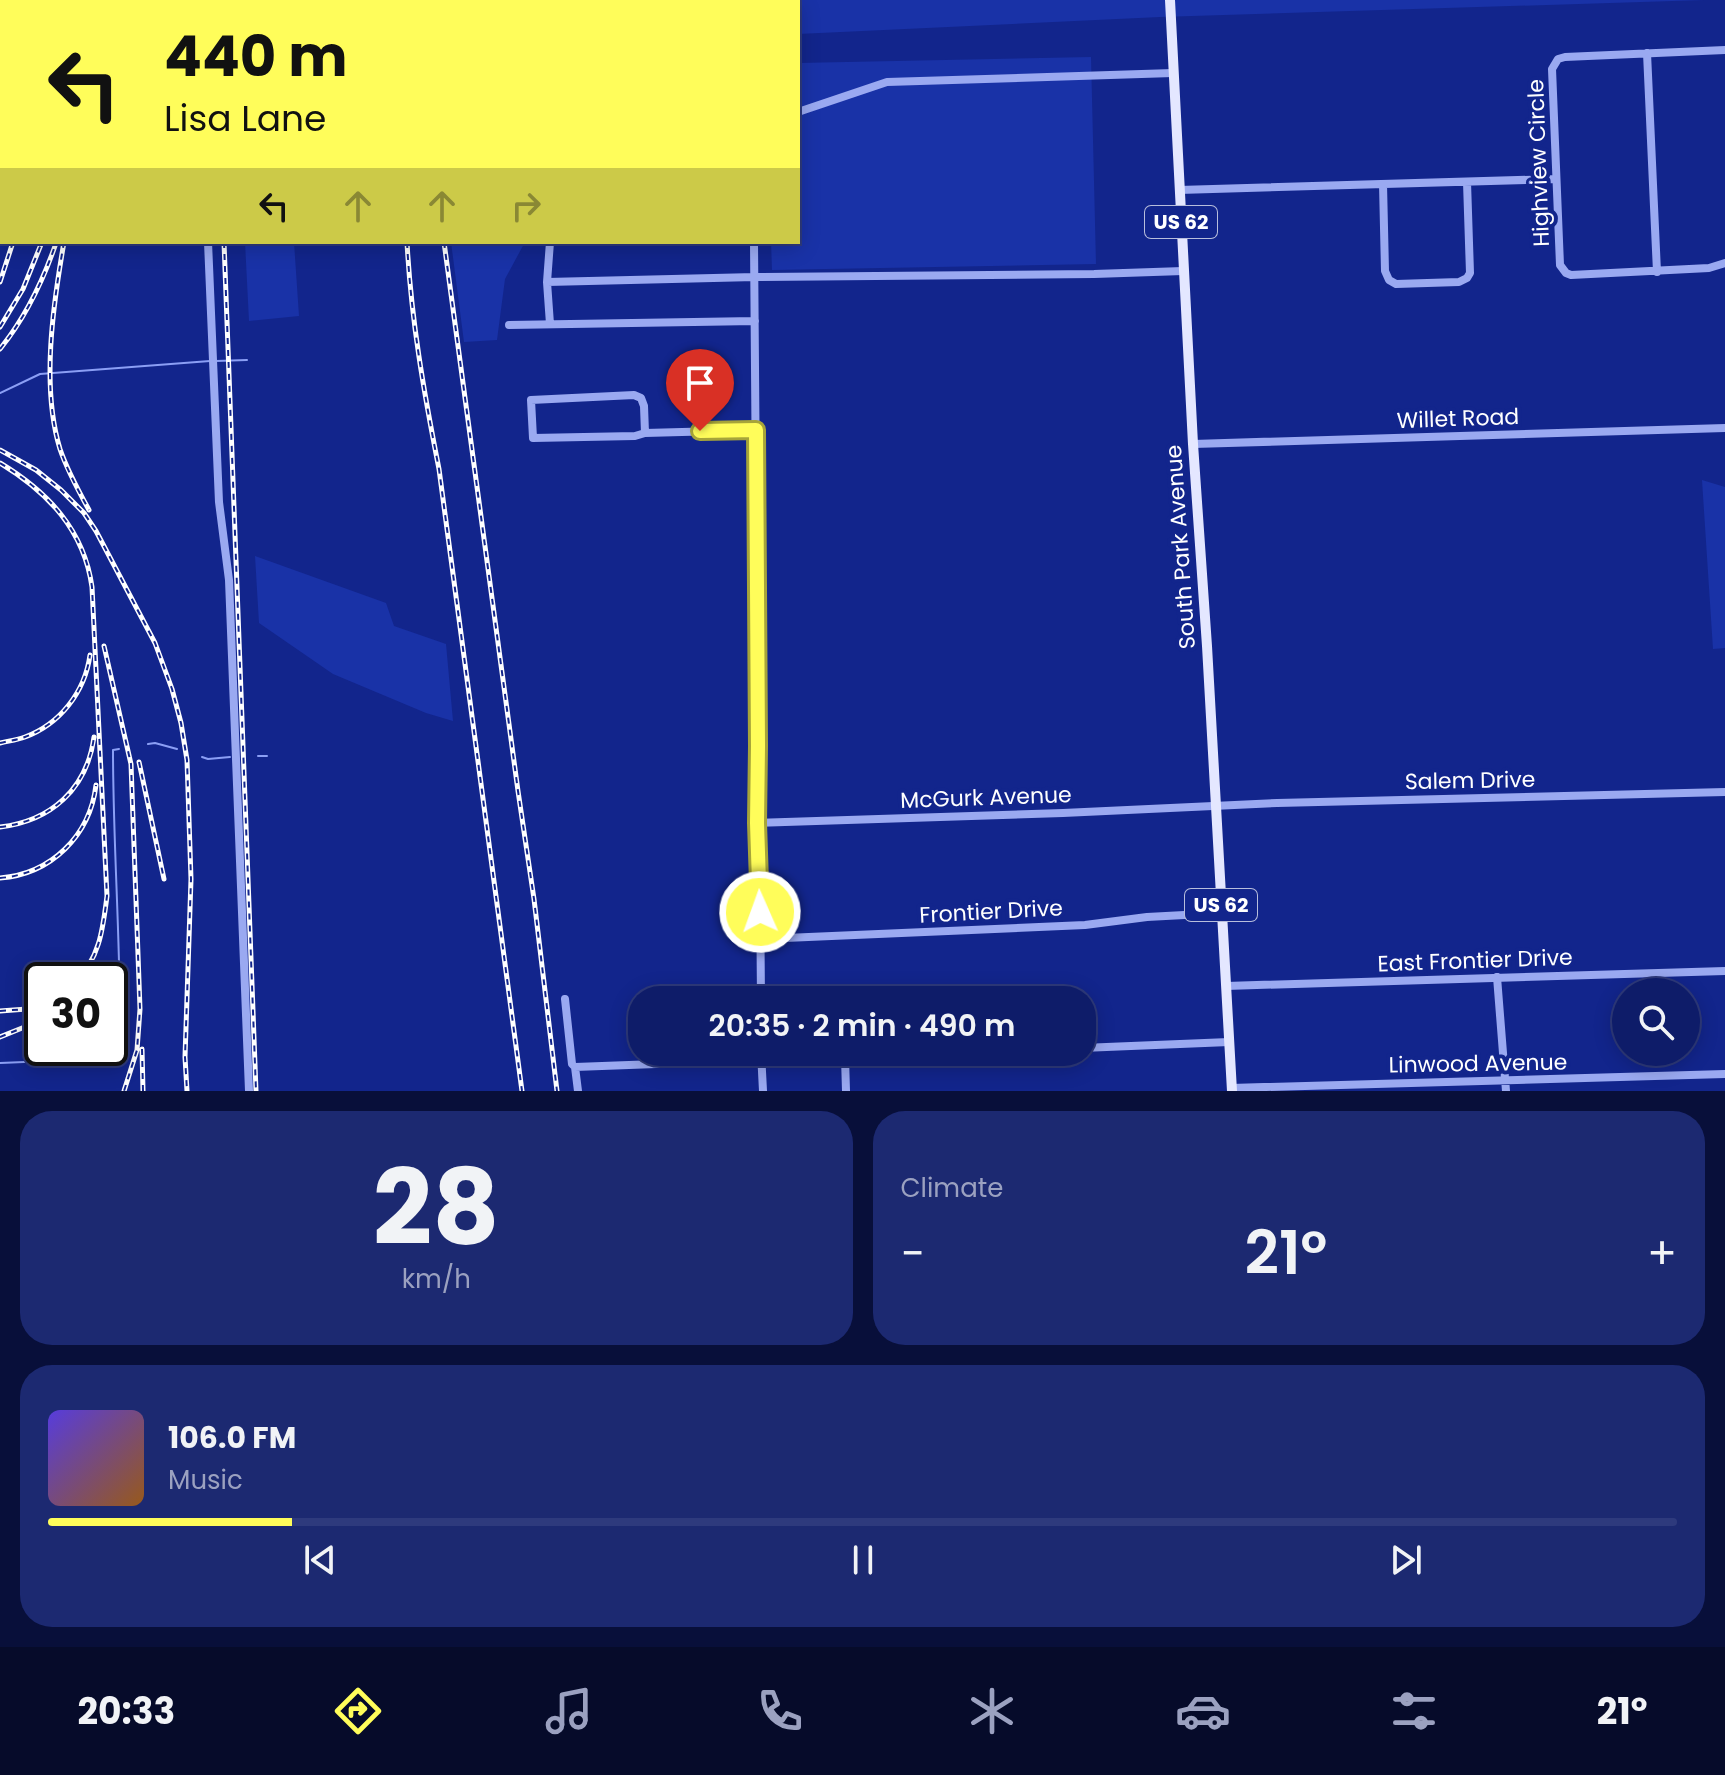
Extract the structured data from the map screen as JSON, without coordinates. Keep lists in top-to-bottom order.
{
  "streets": {
    "main road": ["US 62", "South Park Avenue"],
    "street": [
      "Highview Circle",
      "Willet Road",
      "Salem Drive",
      "McGurk Avenue",
      "Frontier Drive",
      "East Frontier Drive",
      "Linwood Avenue"
    ]
  },
  "crossings": [
    ["Willet Road", "South Park Avenue"],
    ["South Park Avenue", "Salem Drive"],
    ["South Park Avenue", "McGurk Avenue"],
    ["South Park Avenue", "Frontier Drive"],
    ["South Park Avenue", "East Frontier Drive"],
    ["South Park Avenue", "Linwood Avenue"],
    ["Salem Drive", "McGurk Avenue"]
  ],
  "page": {
    "turn": ["440 m", "Lisa Lane"],
    "limit": "30",
    "trip": "20:35 · 2 min · 490 m",
    "tile": [
      ["28", "km/h"],
      "Climate"
    ],
    "heat": ["−", "21°", "+"],
    "song": ["106.0 FM", "Music"],
    "tabs": ["20:33", "21°"]
  }
}
